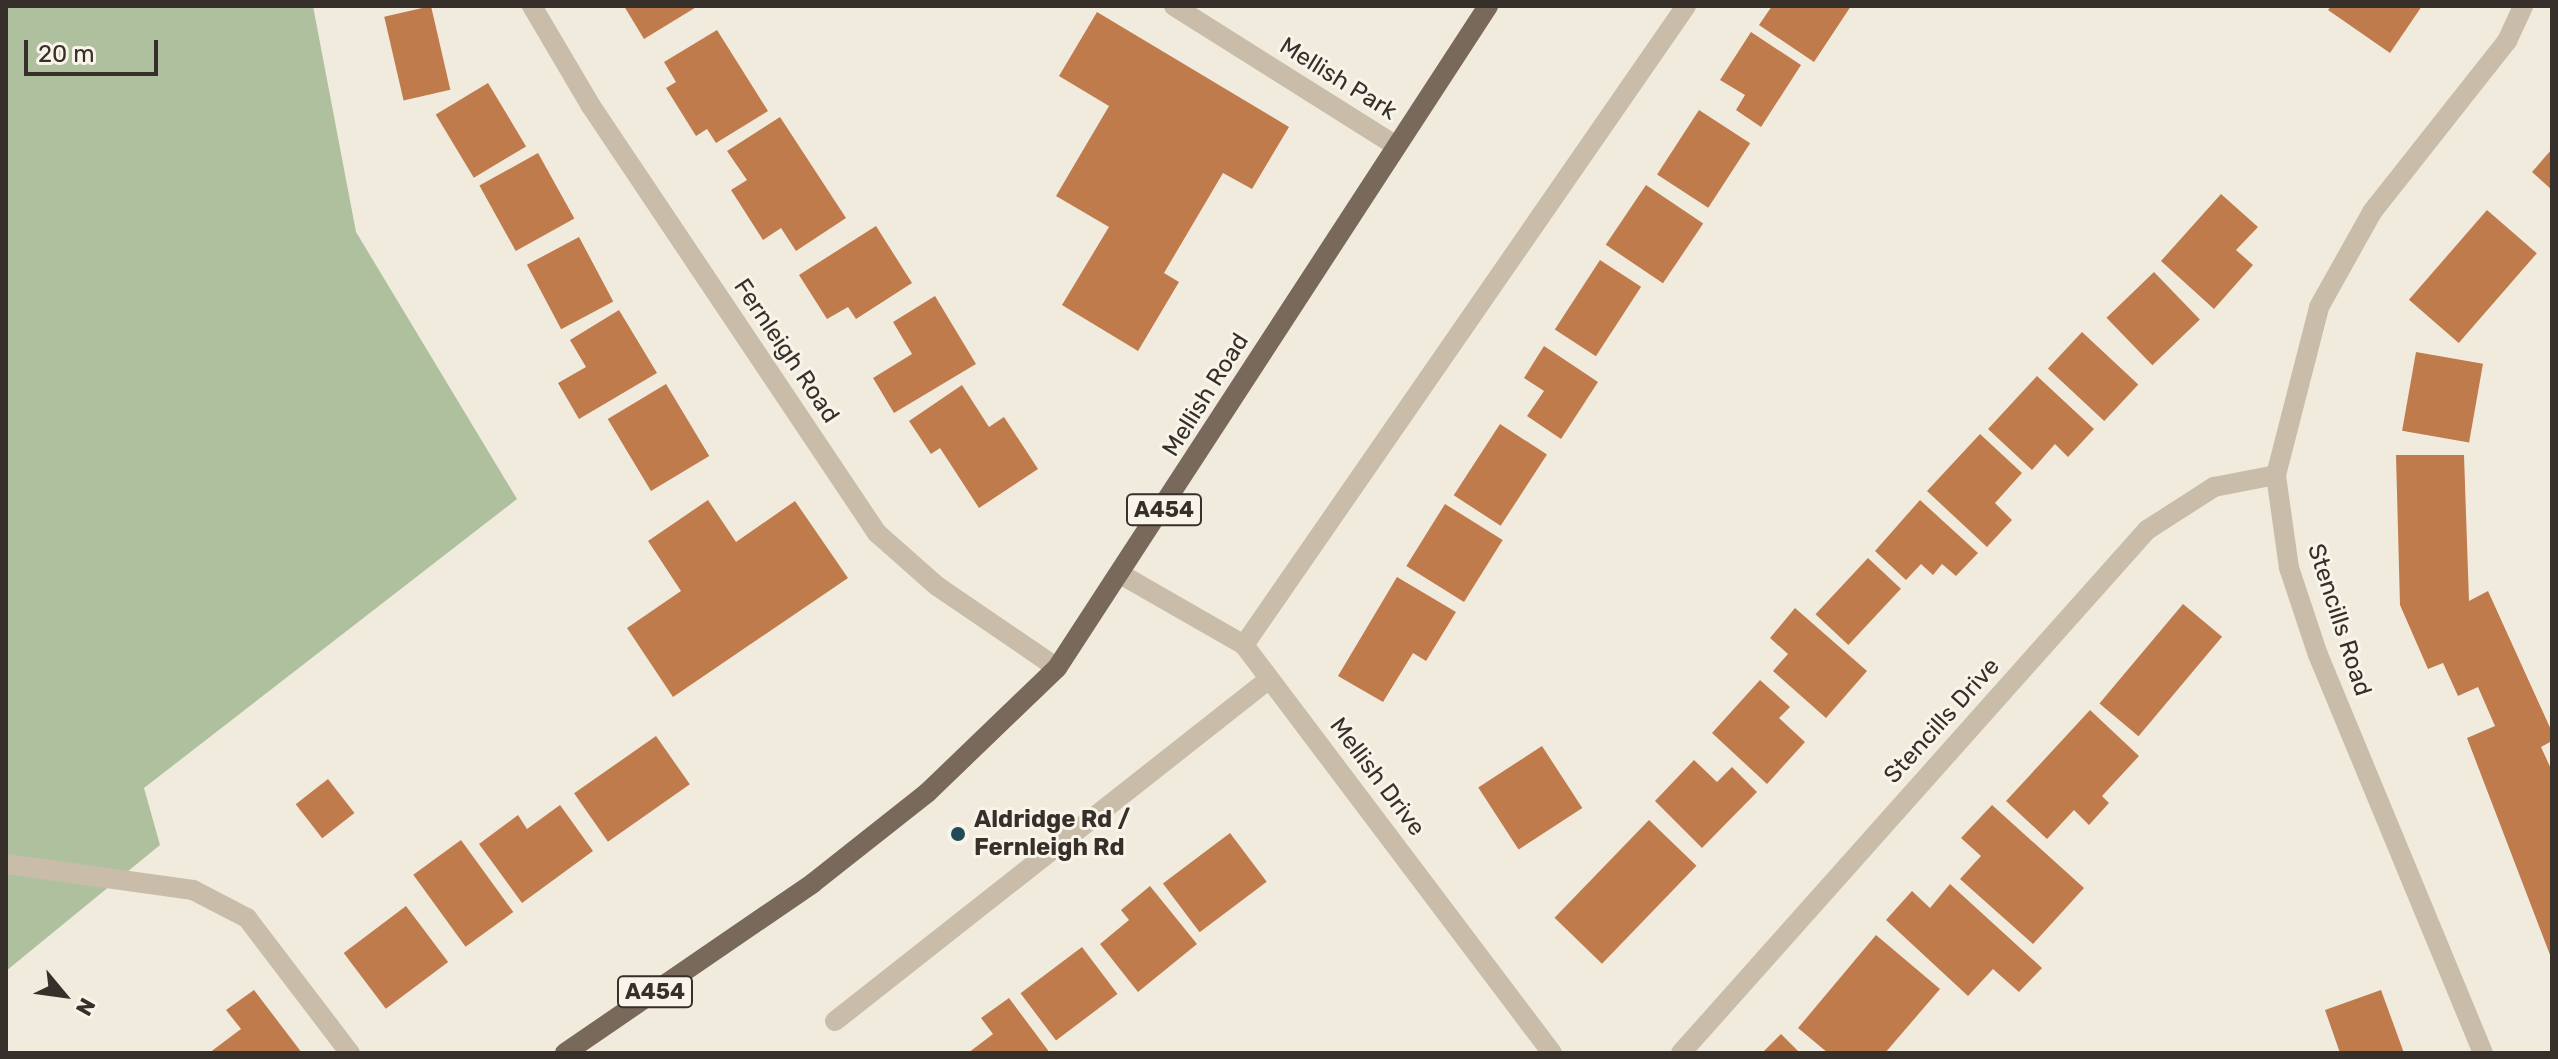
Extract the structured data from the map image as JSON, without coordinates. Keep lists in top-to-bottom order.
{
  "streets": {
    "main road": ["Mellish Road", "A454"],
    "street": [
      "Mellish Park",
      "Fernleigh Road",
      "Stencills Road",
      "Stencills Drive",
      "Mellish Drive"
    ]
  },
  "crossings": [
    ["Mellish Park", "Mellish Road"],
    ["Fernleigh Road", "Mellish Road"],
    ["Mellish Road", "Mellish Drive"],
    ["Stencills Road", "Stencills Drive"]
  ],
  "places": ["Aldridge Rd / Fernleigh Rd"],
  "scale_bar": "20 m",
  "north": "bottom right"
}
